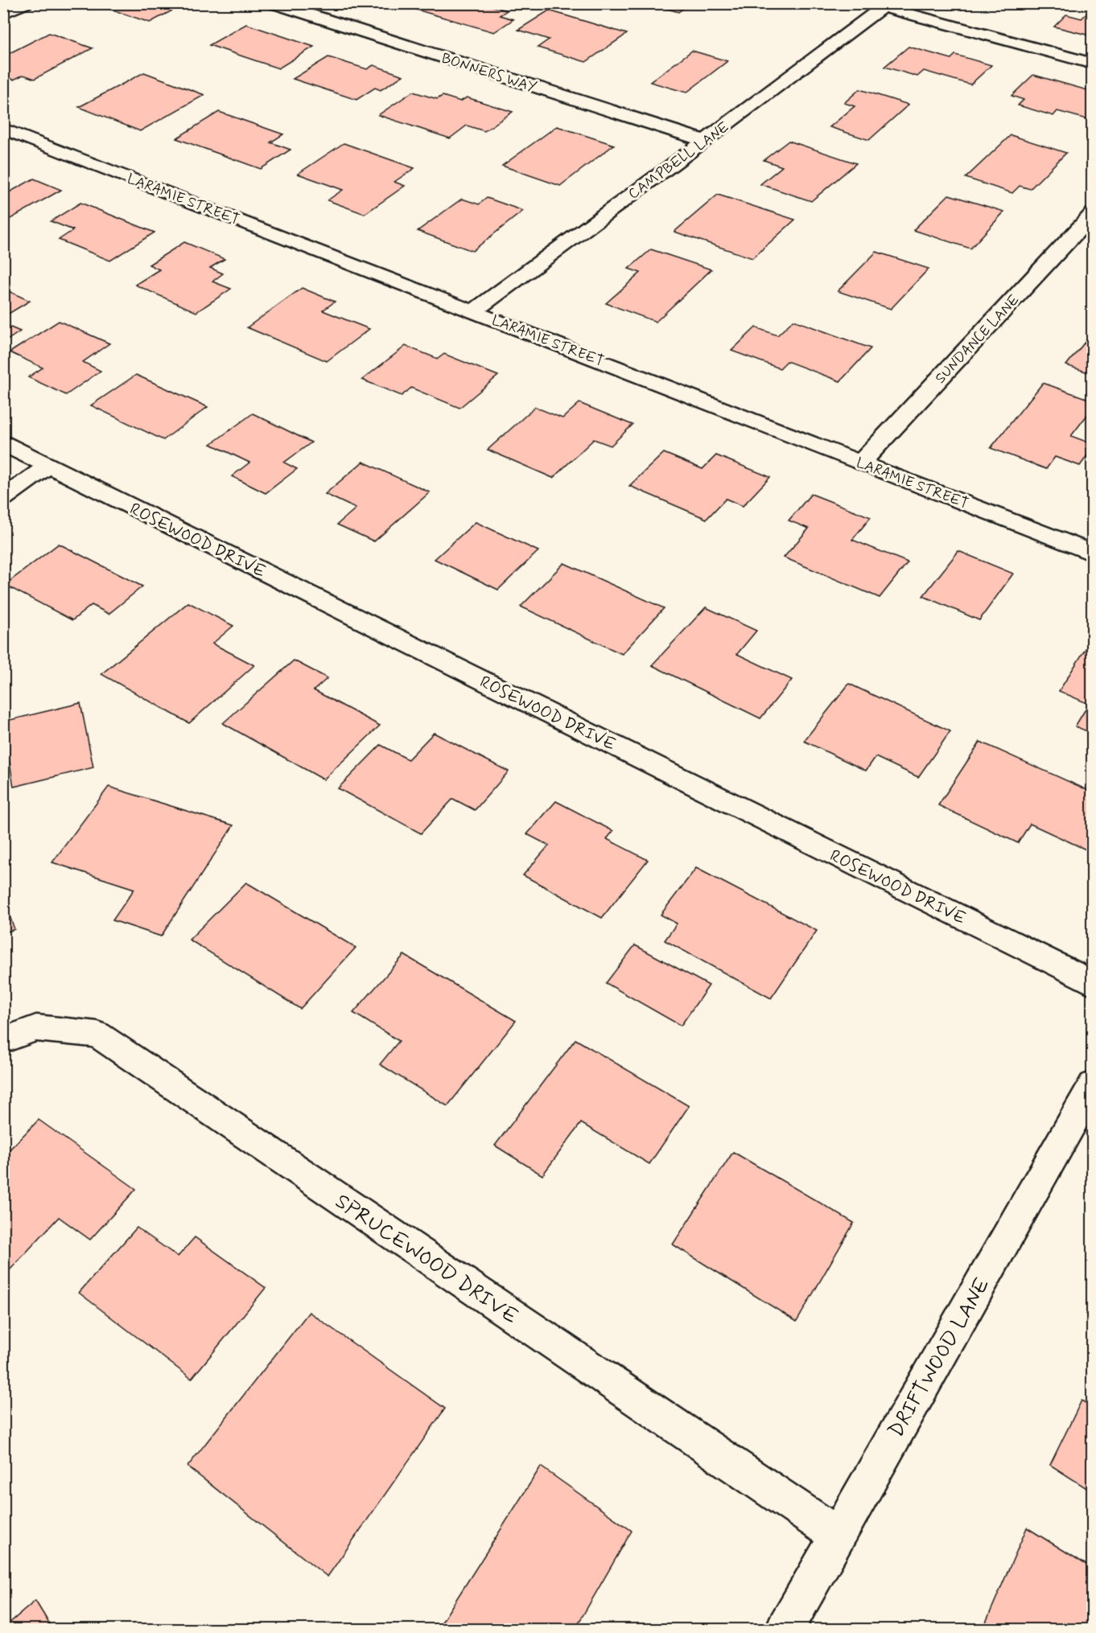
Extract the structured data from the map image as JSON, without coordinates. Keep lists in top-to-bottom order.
{
  "streets": {
    "street": [
      "BONNERS WAY",
      "CAMPBELL LANE",
      "LARAMIE STREET",
      "SUNDANCE LANE",
      "ROSEWOOD DRIVE",
      "SPRUCEWOOD DRIVE",
      "DRIFTWOOD LANE"
    ]
  },
  "crossings": [
    ["BONNERS WAY", "CAMPBELL LANE"],
    ["CAMPBELL LANE", "LARAMIE STREET"],
    ["LARAMIE STREET", "SUNDANCE LANE"],
    ["SPRUCEWOOD DRIVE", "DRIFTWOOD LANE"]
  ]
}
